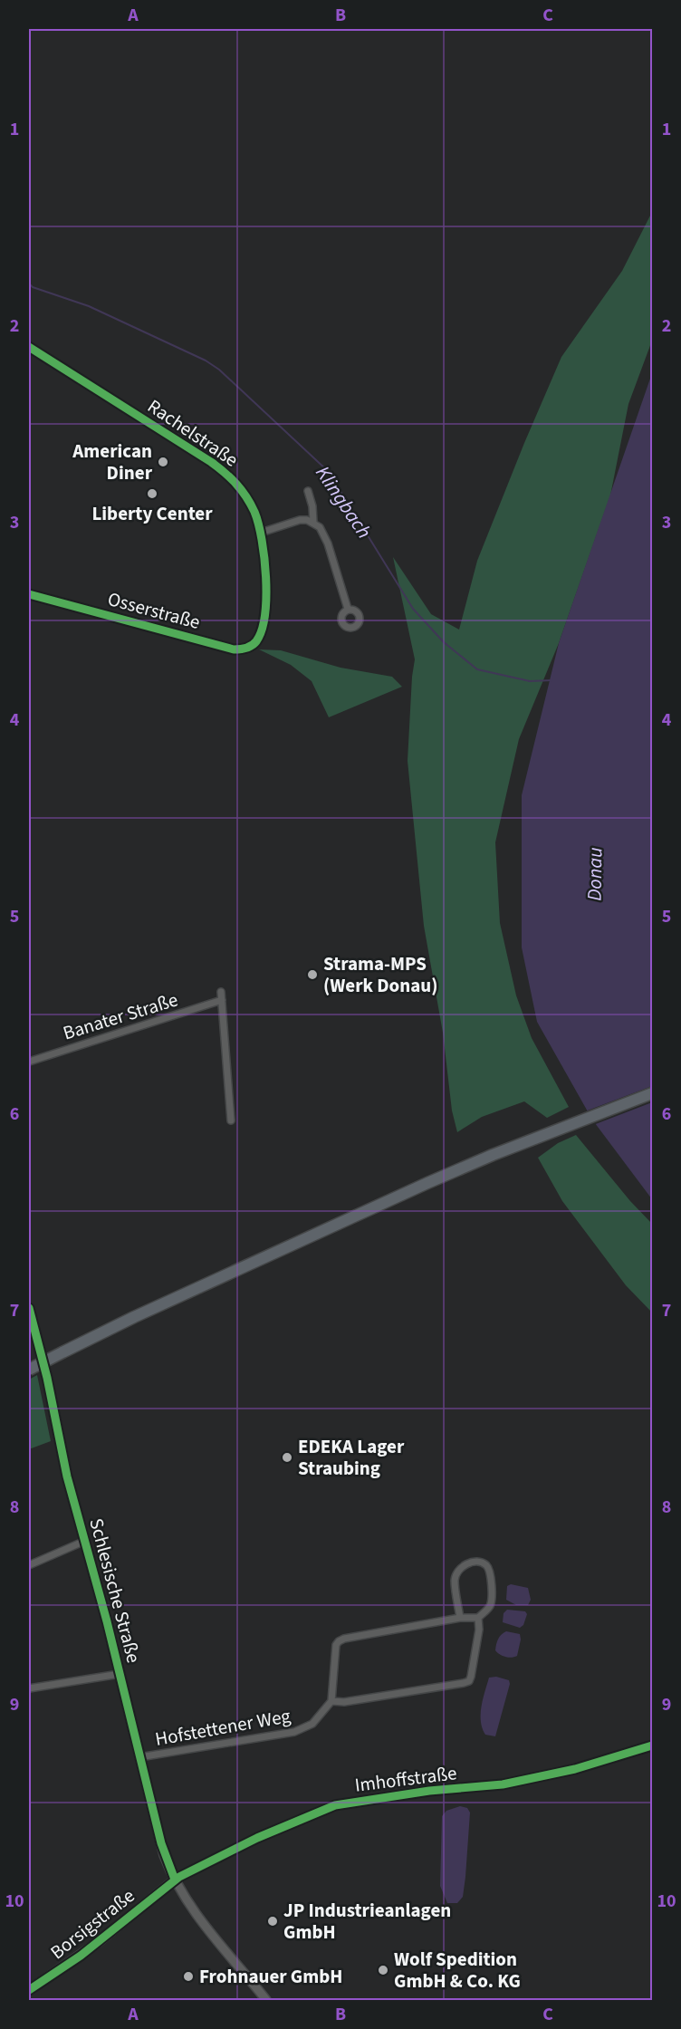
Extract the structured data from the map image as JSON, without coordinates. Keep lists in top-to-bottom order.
{
  "streets": {
    "street": [
      "Rachelstraße",
      "Osserstraße",
      "Banater Straße",
      "Schlesische Straße",
      "Hofstettener Weg",
      "Imhoffstraße",
      "Borsigstraße"
    ]
  },
  "crossings": [
    ["Rachelstraße", "Osserstraße"],
    ["Schlesische Straße", "Hofstettener Weg"],
    ["Schlesische Straße", "Imhoffstraße"],
    ["Schlesische Straße", "Borsigstraße"],
    ["Imhoffstraße", "Borsigstraße"]
  ],
  "water": ["Klingbach", "Donau"],
  "places": [
    "American Diner",
    "Liberty Center",
    "Strama-MPS (Werk Donau)",
    "EDEKA Lager Straubing",
    "JP Industrieanlagen GmbH",
    "Wolf Spedition GmbH & Co. KG",
    "Frohnauer GmbH"
  ],
  "grid": {
    "columns": ["A", "B", "C"],
    "rows": [
      "1",
      "2",
      "3",
      "4",
      "5",
      "6",
      "7",
      "8",
      "9",
      "10"
    ]
  }
}
